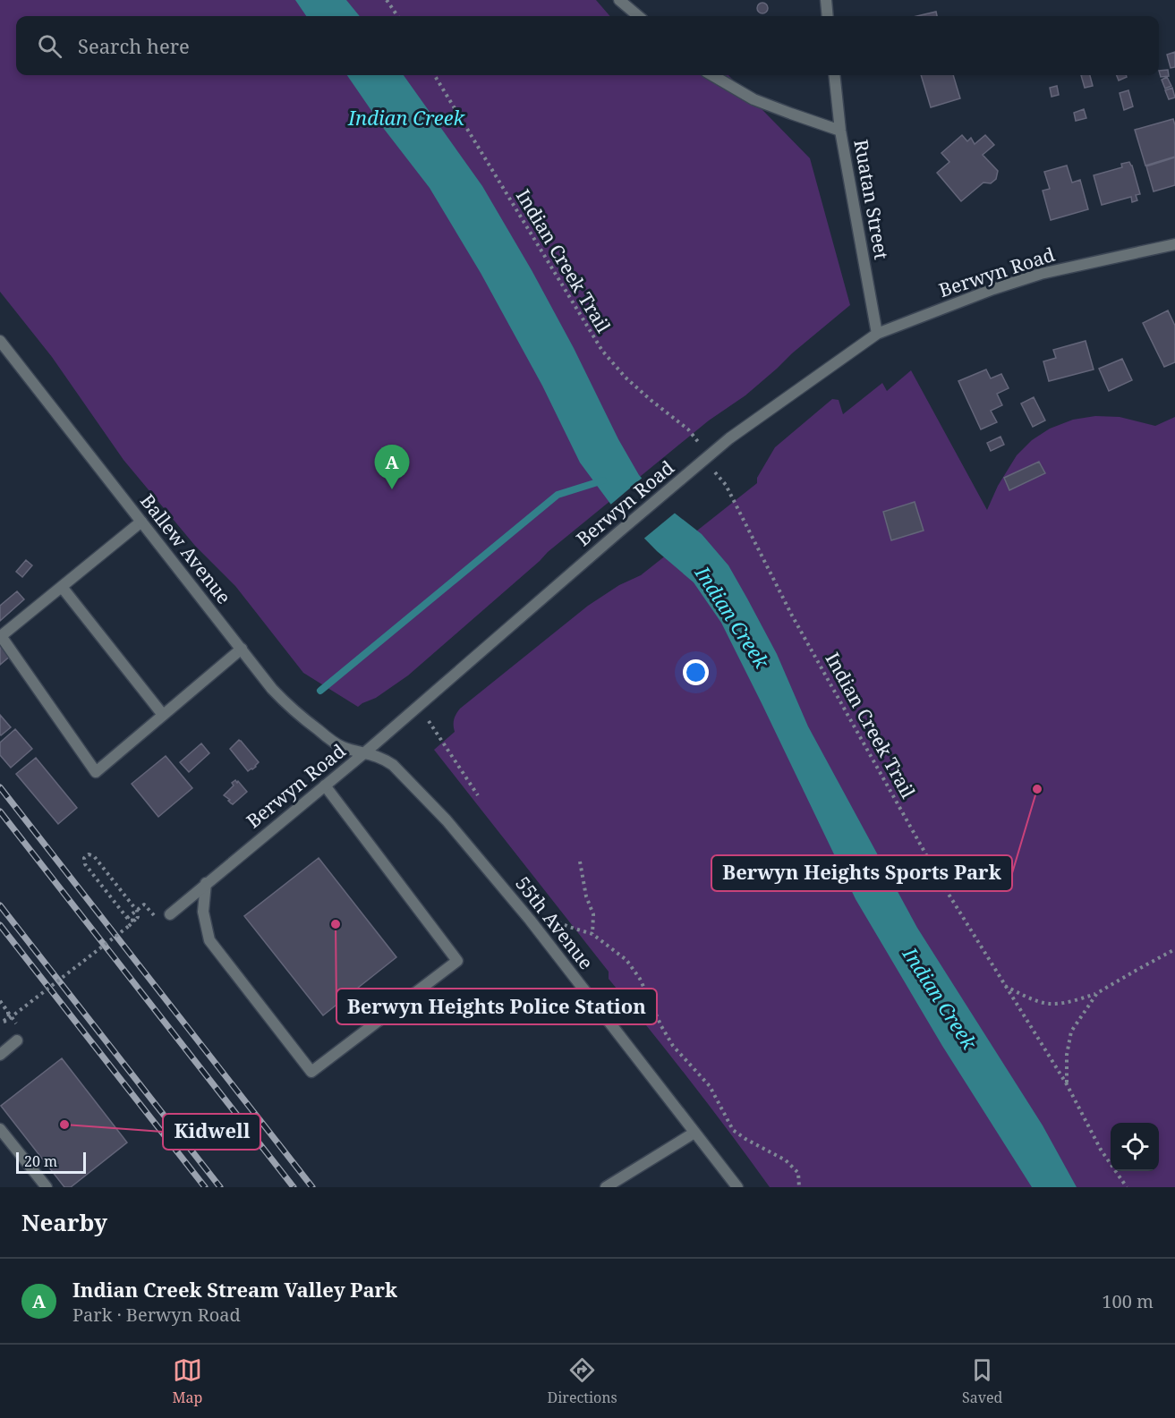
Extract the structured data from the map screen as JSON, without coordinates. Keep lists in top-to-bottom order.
{
  "streets": {
    "street": [
      "Ruatan Street",
      "Berwyn Road",
      "Ballew Avenue",
      "55th Avenue"
    ],
    "path": ["Indian Creek Trail"]
  },
  "crossings": [
    ["Ruatan Street", "Berwyn Road"],
    ["Berwyn Road", "Ballew Avenue"],
    ["Berwyn Road", "55th Avenue"],
    ["Ballew Avenue", "55th Avenue"]
  ],
  "water": ["Indian Creek"],
  "places": ["Berwyn Heights Sports Park", "Berwyn Heights Police Station", "Kidwell"],
  "scale_bar": "20 m",
  "page": {
    "search": "Search here",
    "pins": "A",
    "scale": "20 m",
    "heading": "Nearby",
    "list": [
      {
        "mark": "A",
        "name": "Indian Creek Stream Valley Park",
        "note": "Park · Berwyn Road",
        "value": "100 m"
      }
    ],
    "nav": ["Map", "Directions", "Saved"]
  }
}
